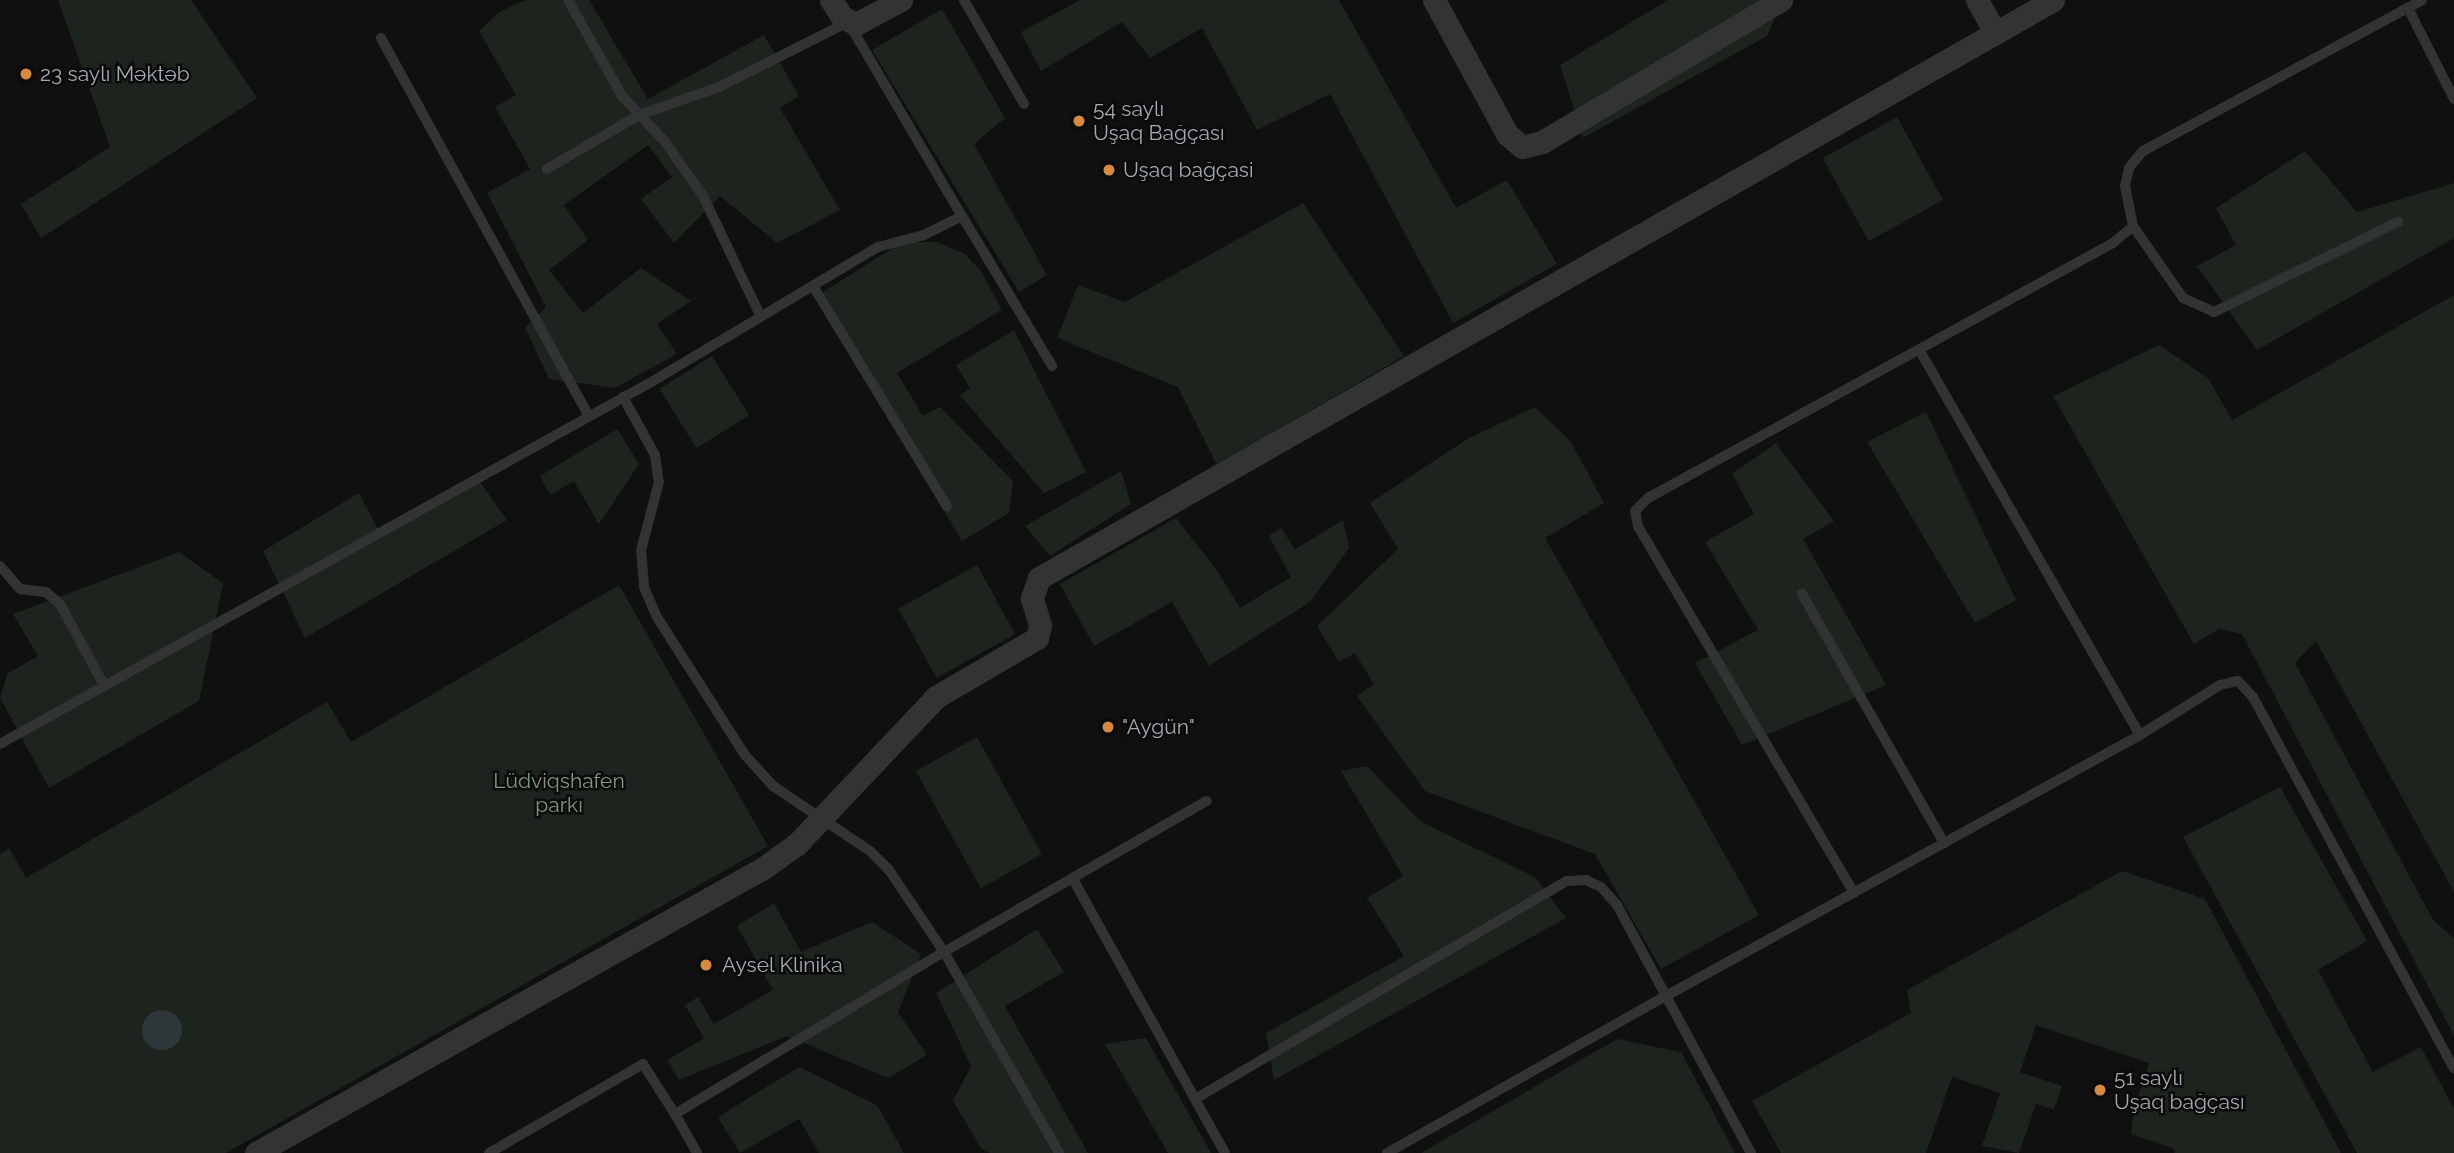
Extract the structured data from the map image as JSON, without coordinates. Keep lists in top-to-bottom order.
{
  "parks": ["Lüdviqshafen parkı"],
  "places": [
    "23 saylı Məktəb",
    "54 saylı Uşaq Bağçası",
    "Uşaq bağçasi",
    "\"Aygün\"",
    "Aysel Klinika",
    "51 saylı Uşaq bağçası"
  ]
}
